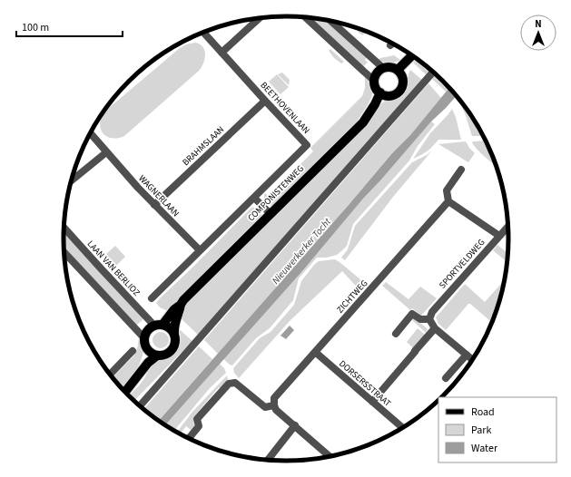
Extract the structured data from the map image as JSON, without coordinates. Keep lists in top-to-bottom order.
{
  "streets": {
    "main road": ["COMPONISTENWEG"],
    "street": [
      "BEETHOVENLAAN",
      "BRAHMSLAAN",
      "WAGNERLAAN",
      "SPORTVELDWEG",
      "LAAN VAN BERLIOZ",
      "ZICHTWEG",
      "DORSERSSTRAAT"
    ]
  },
  "crossings": [
    ["BEETHOVENLAAN", "BRAHMSLAAN"],
    ["BEETHOVENLAAN", "WAGNERLAAN"],
    ["BRAHMSLAAN", "WAGNERLAAN"],
    ["COMPONISTENWEG", "LAAN VAN BERLIOZ"],
    ["ZICHTWEG", "DORSERSSTRAAT"]
  ],
  "water": ["Nieuwerkerker Tocht"],
  "legend": ["Road", "Park", "Water"],
  "scale_bar": "100 m",
  "north": "top"
}
